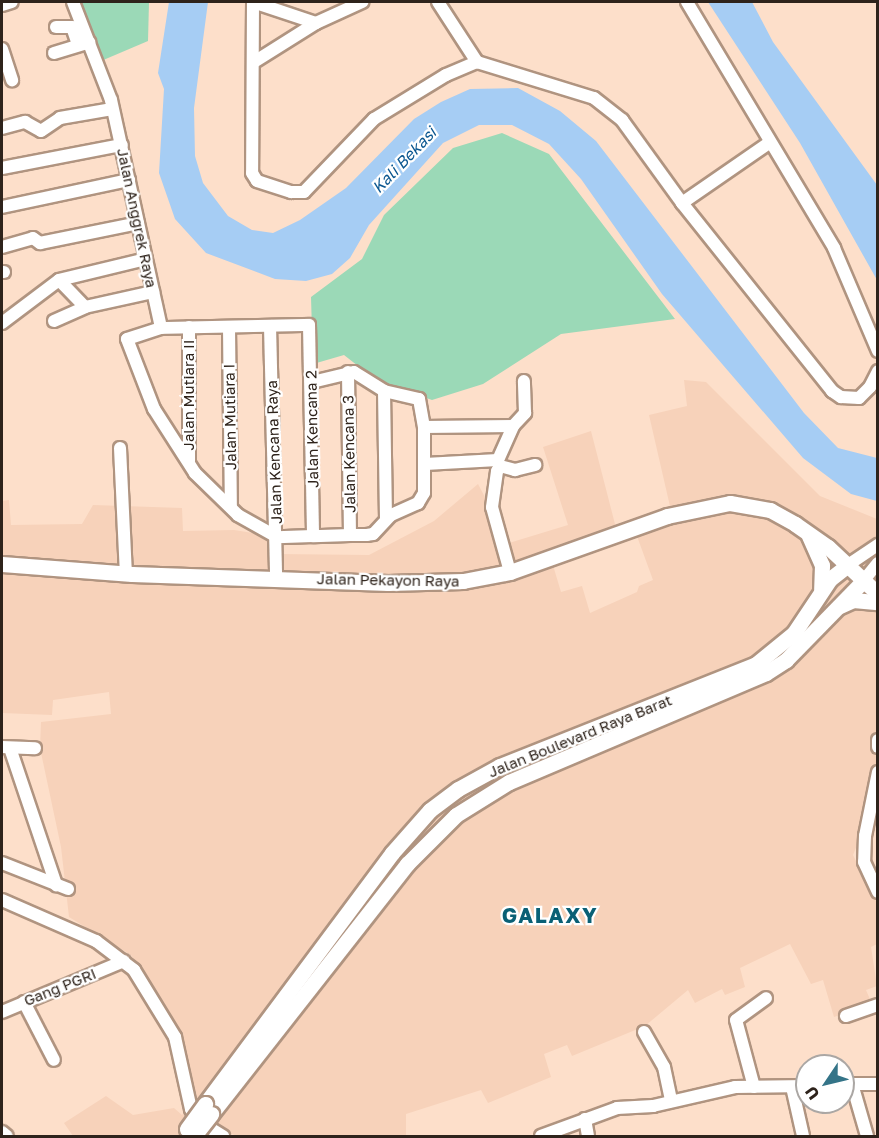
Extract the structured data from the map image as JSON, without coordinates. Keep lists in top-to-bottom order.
{
  "streets": {
    "main road": ["Jalan Pekayon Raya", "Jalan Boulevard Raya Barat"],
    "street": [
      "Jalan Anggrek Raya",
      "Jalan Mutiara II",
      "Jalan Mutiara I",
      "Jalan Kencana 2",
      "Jalan Kencana Raya",
      "Jalan Kencana 3",
      "Gang PGRI"
    ]
  },
  "crossings": [
    ["Jalan Kencana 2", "Jalan Kencana Raya"],
    ["Jalan Kencana Raya", "Jalan Pekayon Raya"],
    ["Jalan Pekayon Raya", "Jalan Boulevard Raya Barat"]
  ],
  "districts": ["GALAXY"],
  "water": ["Kali Bekasi"],
  "north": "bottom left"
}
